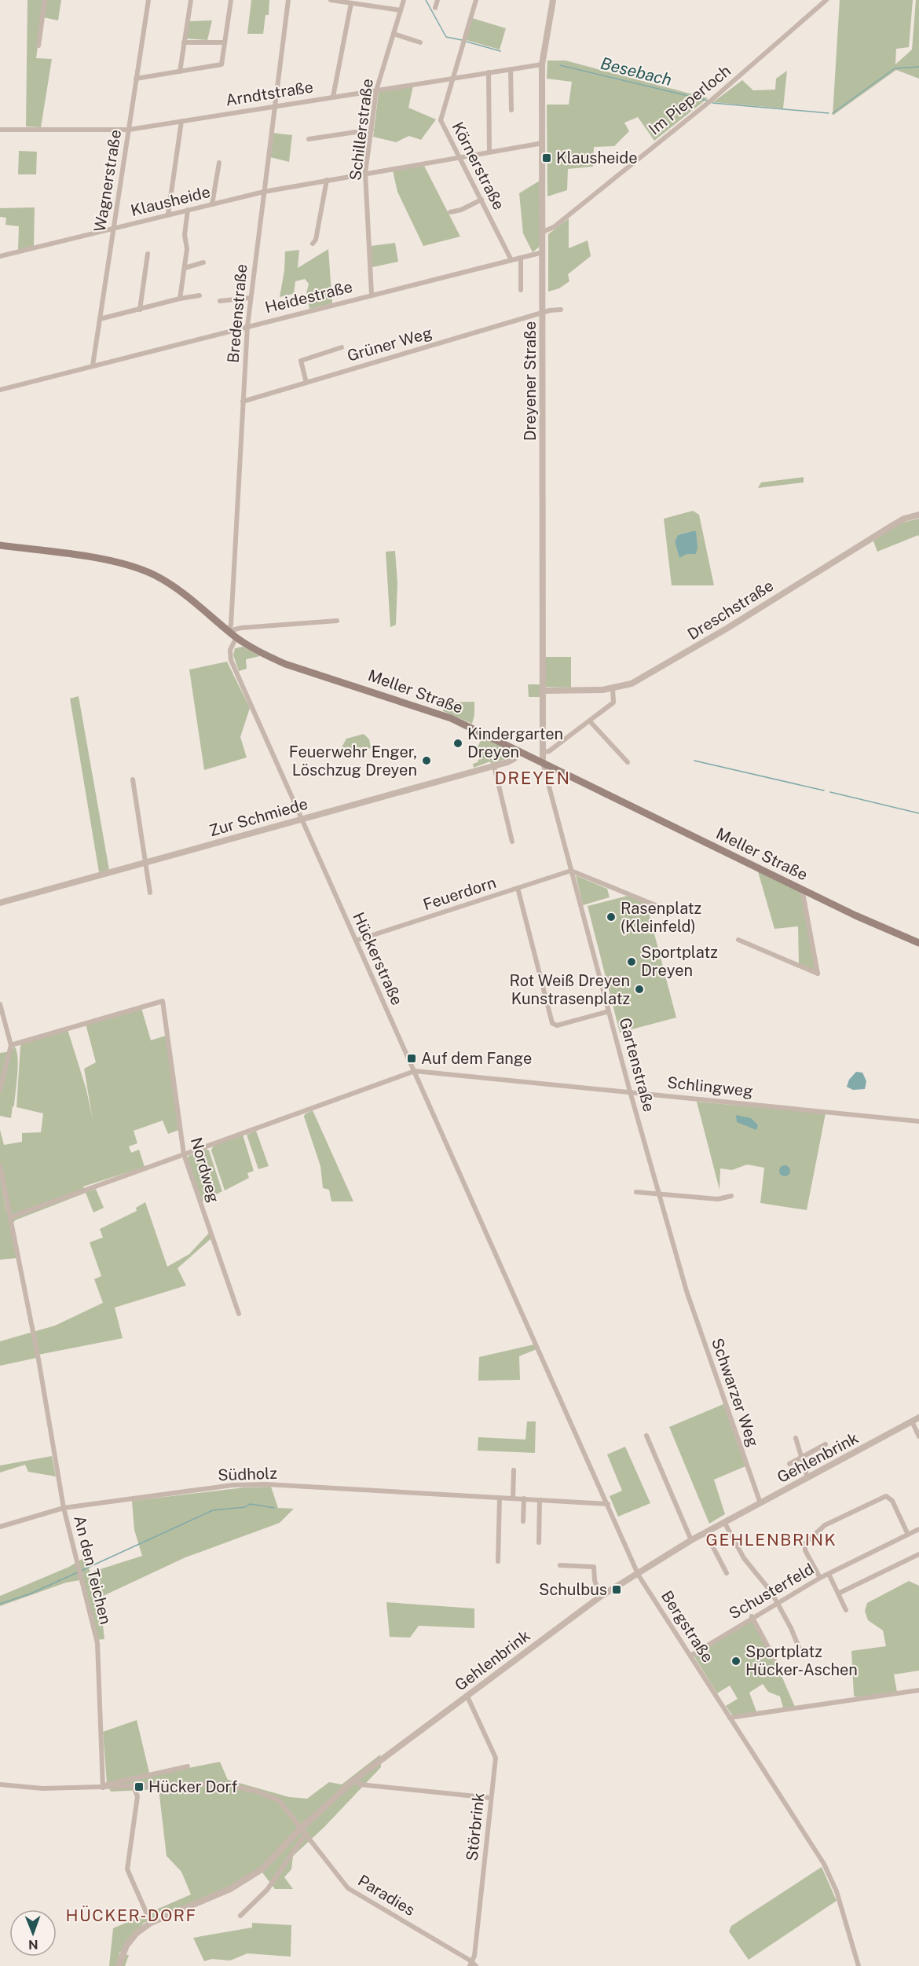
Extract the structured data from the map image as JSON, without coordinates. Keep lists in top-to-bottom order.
{
  "streets": {
    "main road": ["Meller Straße"],
    "street": [
      "Arndtstraße",
      "Im Pieperloch",
      "Schillerstraße",
      "Körnerstraße",
      "Wagnerstraße",
      "Klausheide",
      "Heidestraße",
      "Bredenstraße",
      "Grüner Weg",
      "Dreyener Straße",
      "Dreschstraße",
      "Zur Schmiede",
      "Feuerdorn",
      "Hückerstraße",
      "Gartenstraße",
      "Schlingweg",
      "Nordweg",
      "Schwarzer Weg",
      "Gehlenbrink",
      "Südholz",
      "An den Teichen",
      "Schusterfeld",
      "Bergstraße",
      "Störbrink",
      "Paradies"
    ]
  },
  "crossings": [
    ["Arndtstraße", "Schillerstraße"],
    ["Arndtstraße", "Körnerstraße"],
    ["Arndtstraße", "Wagnerstraße"],
    ["Arndtstraße", "Bredenstraße"],
    ["Arndtstraße", "Dreyener Straße"],
    ["Im Pieperloch", "Dreyener Straße"],
    ["Schillerstraße", "Klausheide"],
    ["Schillerstraße", "Heidestraße"],
    ["Körnerstraße", "Klausheide"],
    ["Körnerstraße", "Heidestraße"],
    ["Wagnerstraße", "Klausheide"],
    ["Wagnerstraße", "Heidestraße"],
    ["Klausheide", "Bredenstraße"],
    ["Klausheide", "Dreyener Straße"],
    ["Heidestraße", "Bredenstraße"],
    ["Heidestraße", "Dreyener Straße"],
    ["Bredenstraße", "Grüner Weg"],
    ["Bredenstraße", "Meller Straße"],
    ["Grüner Weg", "Dreyener Straße"],
    ["Dreyener Straße", "Dreschstraße"],
    ["Dreyener Straße", "Meller Straße"],
    ["Dreyener Straße", "Gartenstraße"],
    ["Meller Straße", "Zur Schmiede"],
    ["Meller Straße", "Hückerstraße"],
    ["Meller Straße", "Gartenstraße"],
    ["Zur Schmiede", "Hückerstraße"],
    ["Feuerdorn", "Hückerstraße"],
    ["Feuerdorn", "Gartenstraße"],
    ["Hückerstraße", "Schlingweg"],
    ["Hückerstraße", "Bergstraße"],
    ["Gartenstraße", "Schlingweg"],
    ["Gartenstraße", "Schwarzer Weg"],
    ["Schwarzer Weg", "Gehlenbrink"],
    ["Gehlenbrink", "Bergstraße"],
    ["Gehlenbrink", "Störbrink"],
    ["Gehlenbrink", "Paradies"],
    ["Südholz", "An den Teichen"],
    ["Südholz", "Bergstraße"],
    ["An den Teichen", "Paradies"],
    ["Schusterfeld", "Bergstraße"],
    ["Störbrink", "Paradies"]
  ],
  "districts": ["DREYEN", "GEHLENBRINK", "HÜCKER-DORF"],
  "water": ["Besebach"],
  "places": {
    "transit": [
      "Klausheide",
      "Auf dem Fange",
      "Schulbus",
      "Hücker Dorf"
    ],
    "other": [
      "Kindergarten Dreyen",
      "Feuerwehr Enger, Löschzug Dreyen",
      "Rasenplatz (Kleinfeld)",
      "Sportplatz Dreyen",
      "Rot Weiß Dreyen Kunstrasenplatz",
      "Sportplatz Hücker-Aschen"
    ]
  },
  "north": "bottom"
}
